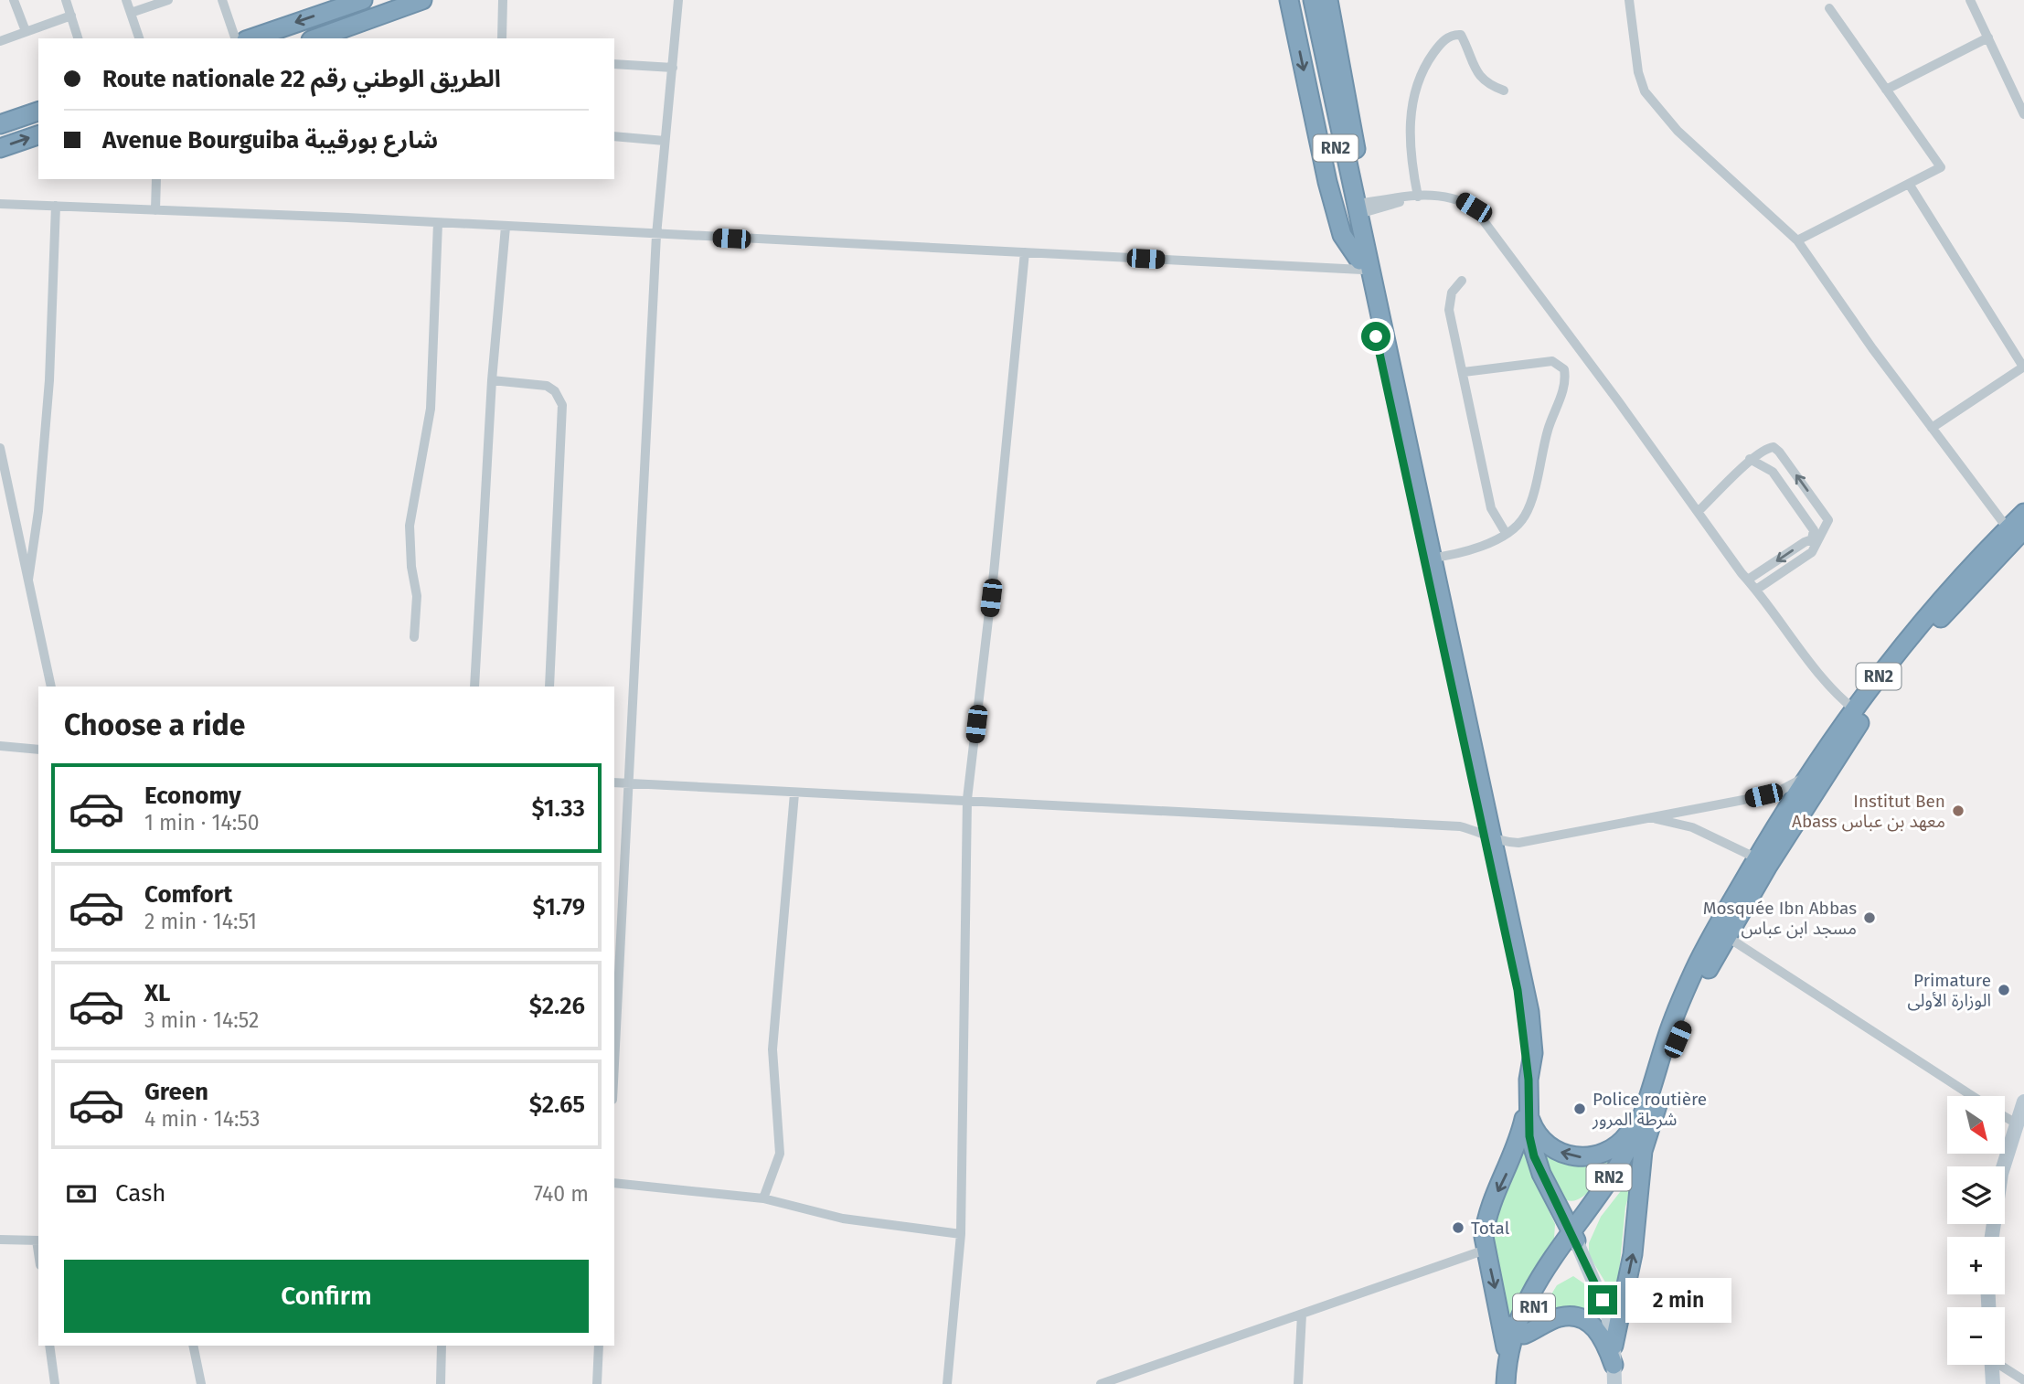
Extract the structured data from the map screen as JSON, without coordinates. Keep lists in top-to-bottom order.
{
  "streets": {
    "highway": ["RN2", "RN1"]
  },
  "crossings": [
    ["RN2", "RN1"]
  ],
  "places": [
    "Institut Ben Abass معهد بن عباس",
    "Mosquée Ibn Abbas مسجد ابن عباس",
    "Primature الوزارة الأولى",
    "Police routière شرطة المرور",
    "Total"
  ],
  "north": "bottom right",
  "page": {
    "banner": ["Route nationale 22 الطريق الوطني رقم", "Avenue Bourguiba شارع بورقيبة"],
    "heading": "Choose a ride",
    "list": [
      {
        "name": "Economy",
        "note": "1 min · 14:50",
        "value": "$1.33"
      },
      {
        "name": "Comfort",
        "note": "2 min · 14:51",
        "value": "$1.79"
      },
      {
        "name": "XL",
        "note": "3 min · 14:52",
        "value": "$2.26"
      },
      {
        "name": "Green",
        "note": "4 min · 14:53",
        "value": "$2.65"
      }
    ],
    "map_buttons": ["+", "−"],
    "pay": ["Cash", "740 m"],
    "buttons": "Confirm",
    "bubble": "2 min"
  }
}
